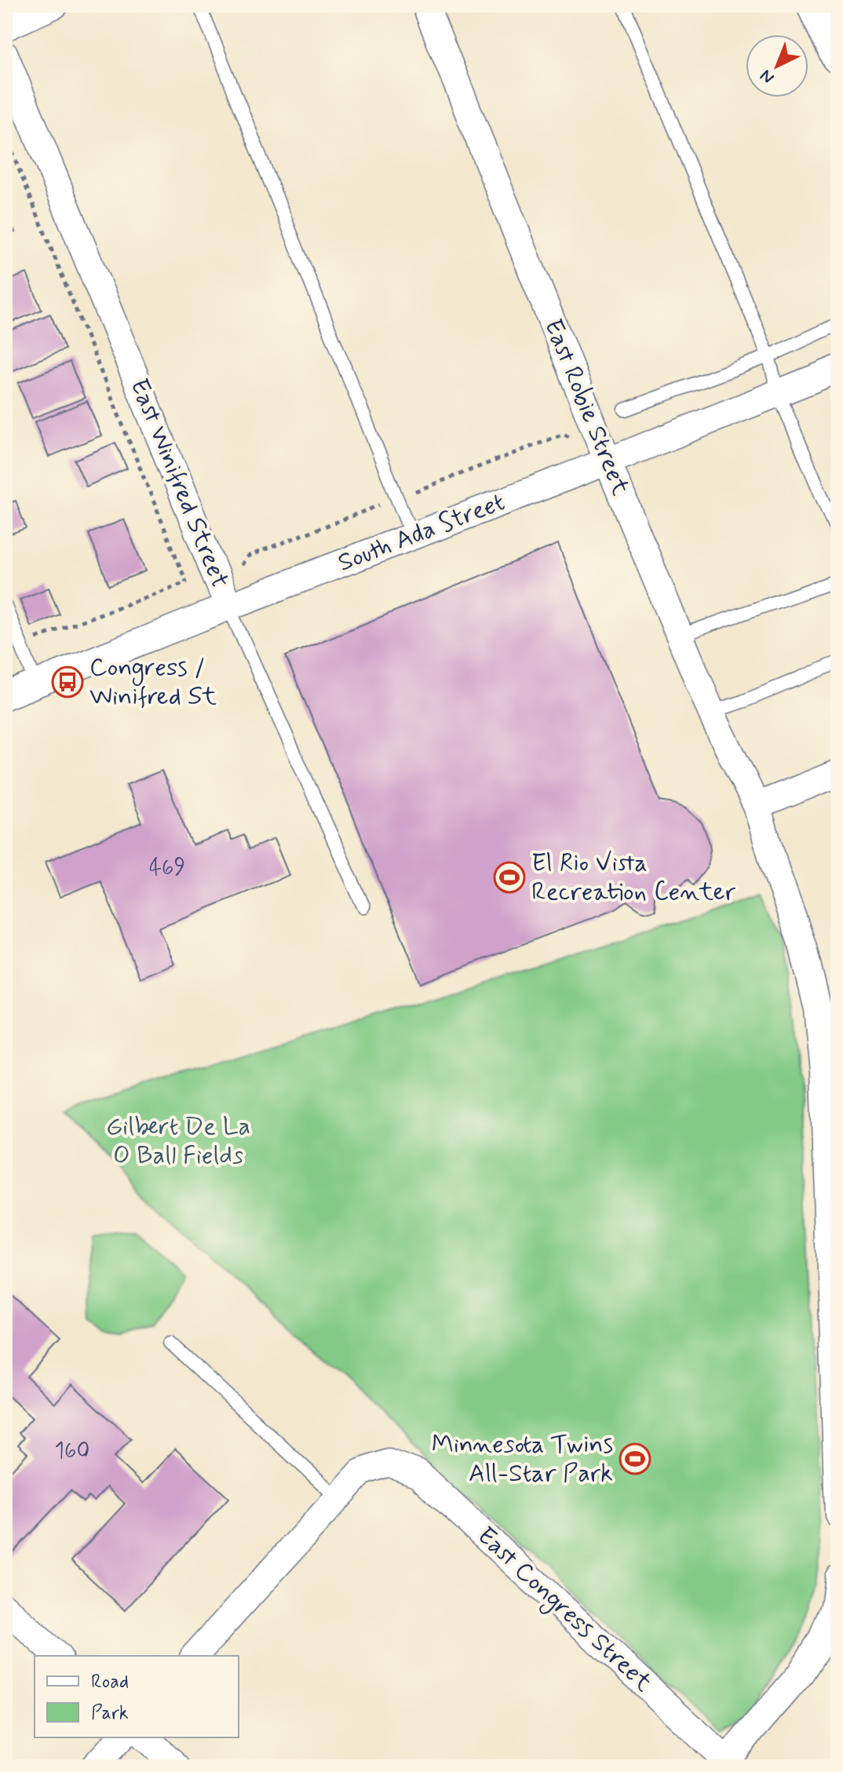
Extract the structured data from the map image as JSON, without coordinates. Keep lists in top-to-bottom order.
{
  "streets": {
    "street": [
      "East Robie Street",
      "East Winifred Street",
      "South Ada Street",
      "East Congress Street"
    ]
  },
  "crossings": [
    ["East Robie Street", "South Ada Street"],
    ["East Winifred Street", "South Ada Street"]
  ],
  "parks": ["Gilbert De La O Ball Fields"],
  "places": {
    "bus stop": ["Congress / Winifred St"],
    "sports": ["El Rio Vista Recreation Center", "Minnesota Twins All-Star Park"]
  },
  "house_numbers": ["469", "160"],
  "legend": ["Road", "Park"],
  "north": "bottom left"
}
